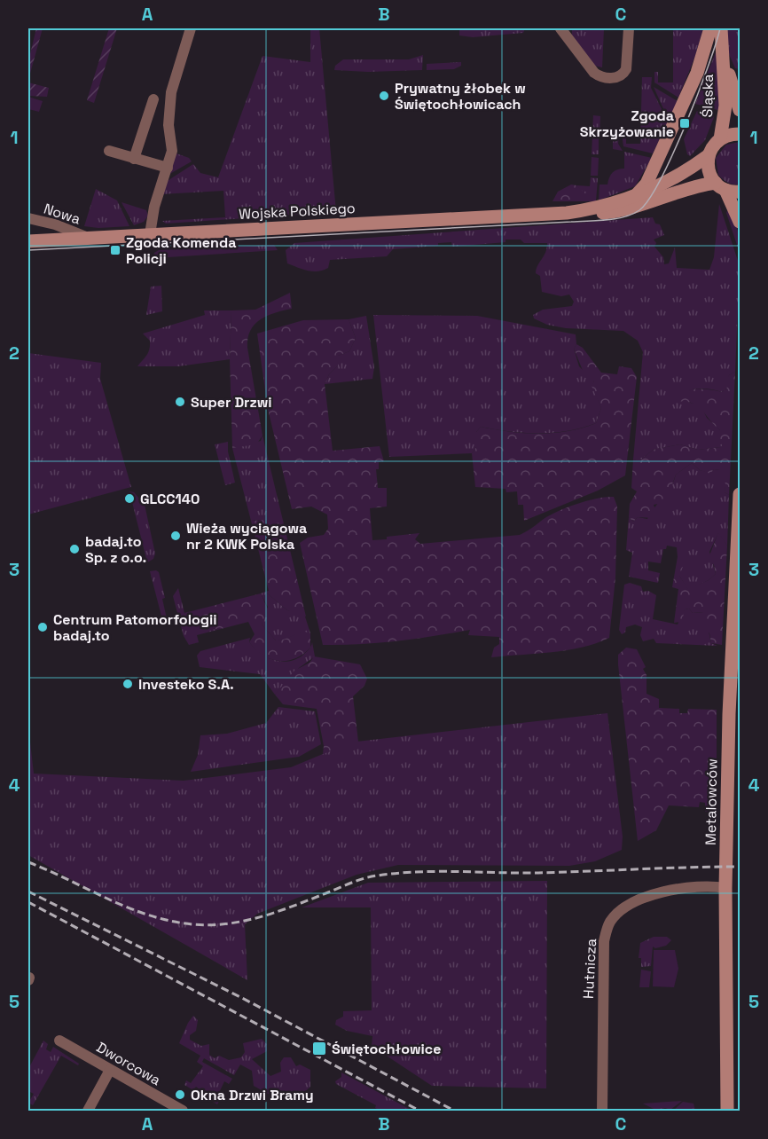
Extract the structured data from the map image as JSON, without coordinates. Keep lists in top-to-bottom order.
{
  "streets": {
    "street": [
      "Śląska",
      "Wojska Polskiego",
      "Nowa",
      "Metalowców",
      "Hutnicza",
      "Dworcowa"
    ]
  },
  "crossings": [
    ["Wojska Polskiego", "Nowa"],
    ["Metalowców", "Hutnicza"]
  ],
  "places": {
    "other": [
      "Prywatny żłobek w Świętochłowicach",
      "Super Drzwi",
      "GLCC140",
      "Wieża wyciągowa nr 2 KWK Polska",
      "badaj.to Sp. z o.o.",
      "Centrum Patomorfologii badaj.to",
      "Investeko S.A.",
      "Okna Drzwi Bramy"
    ],
    "transit": ["Zgoda Skrzyżowanie", "Zgoda Komenda Policji", "Świętochłowice"]
  },
  "grid": {
    "columns": ["A", "B", "C"],
    "rows": [
      "1",
      "2",
      "3",
      "4",
      "5"
    ]
  }
}
